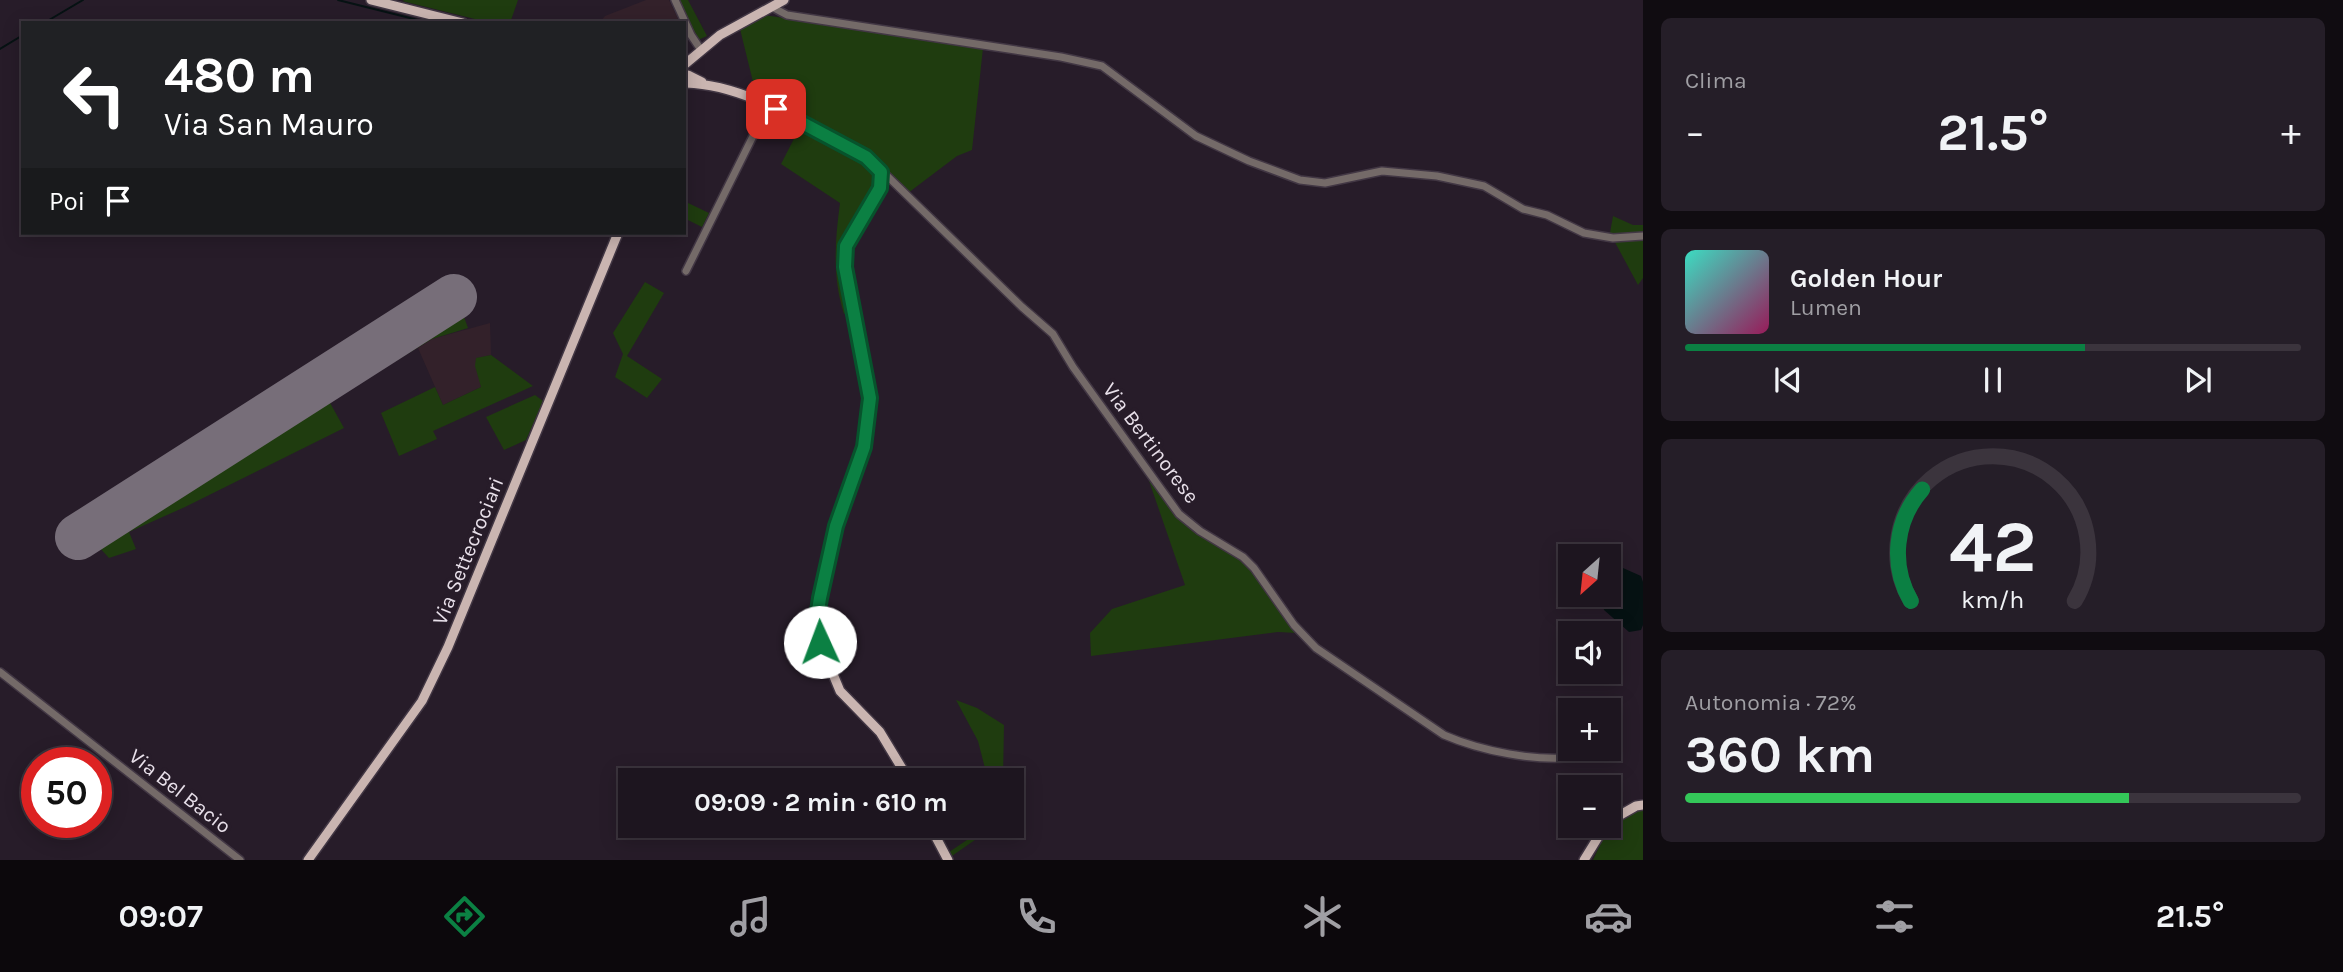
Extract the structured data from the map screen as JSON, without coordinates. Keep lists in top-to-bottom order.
{
  "streets": {
    "main road": ["Via Settecrociari"],
    "street": ["Via Bertinorese", "Via Bel Bacio"]
  },
  "north": "bottom left",
  "page": {
    "tile": [
      "Clima",
      ["Autonomia · 72%", "360 km"]
    ],
    "turn": ["480 m", "Via San Mauro"],
    "heat": ["−", "21.5°", "+"],
    "then": "Poi",
    "song": ["Golden Hour", "Lumen"],
    "map_buttons": ["+", "−"],
    "limit": "50",
    "trip": "09:09 · 2 min · 610 m",
    "tabs": ["09:07", "21.5°"],
    "gauge": ["42", "km/h"]
  }
}
